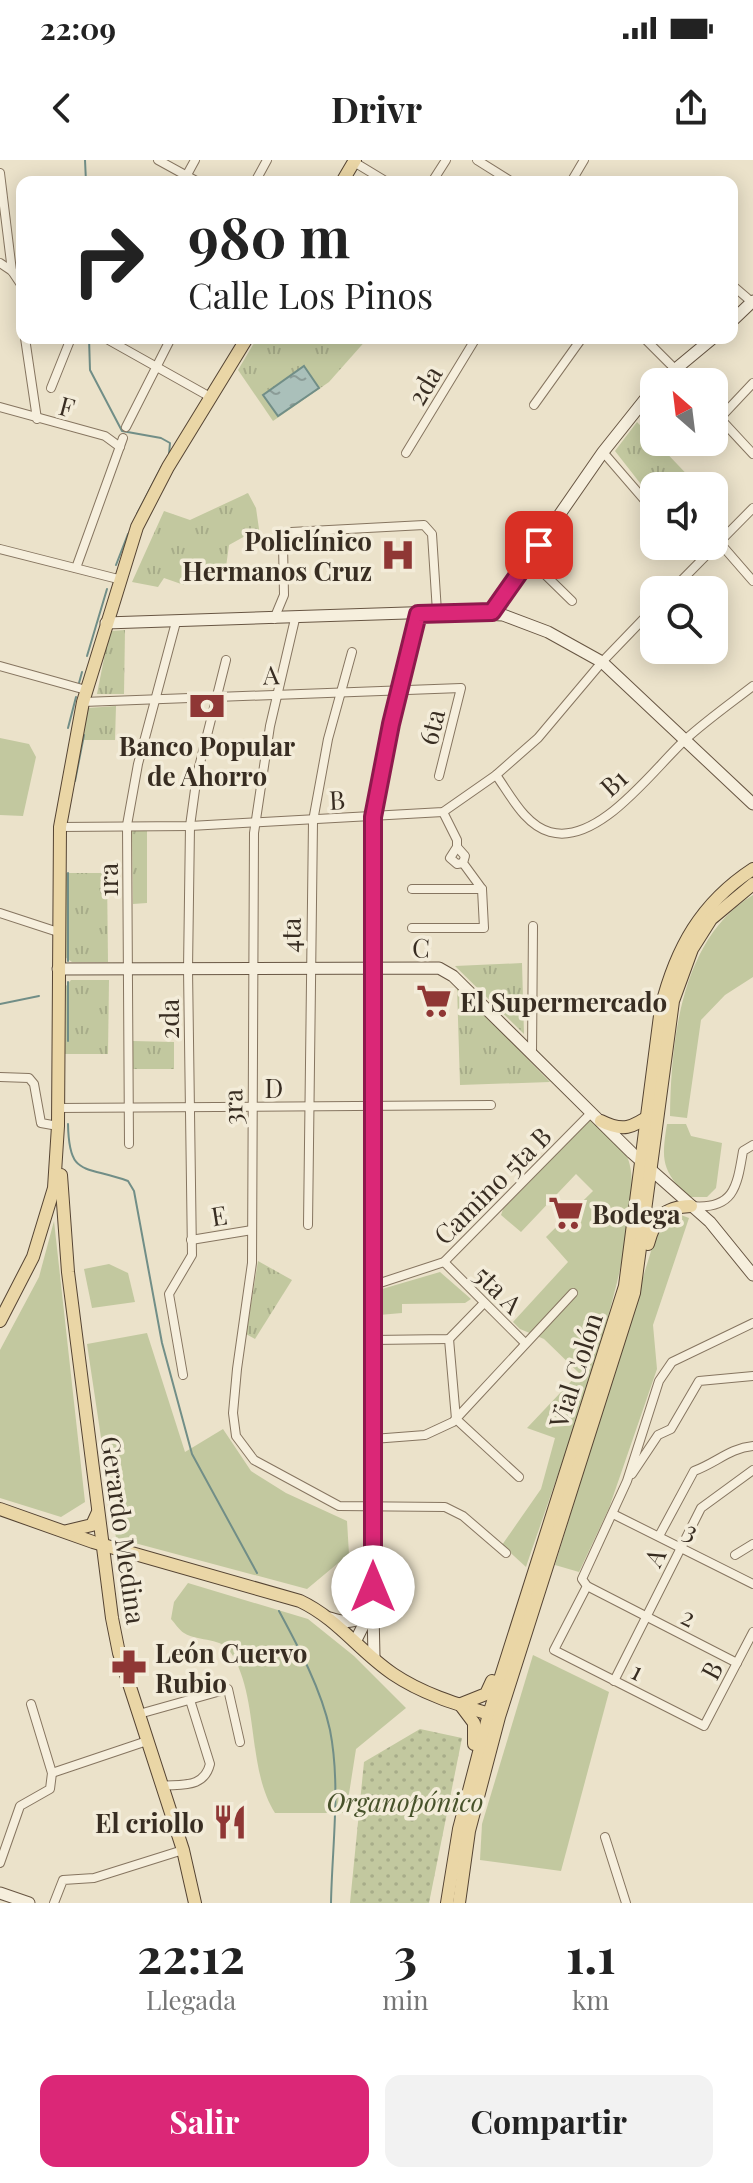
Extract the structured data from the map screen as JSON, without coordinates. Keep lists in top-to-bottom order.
{
  "streets": {
    "main road": ["Vial Colón", "Gerardo Medina"],
    "street": [
      "2da",
      "F",
      "A",
      "6ta",
      "B1",
      "B",
      "1ra",
      "4ta",
      "C",
      "D",
      "3ra",
      "Camino 5ta B",
      "E",
      "5ta A",
      "3",
      "2",
      "1"
    ]
  },
  "crossings": [
    ["2da", "A"],
    ["2da", "B"],
    ["2da", "C"],
    ["2da", "D"],
    ["2da", "E"],
    ["A", "6ta"],
    ["A", "1ra"],
    ["A", "4ta"],
    ["A", "3ra"],
    ["A", "3"],
    ["A", "2"],
    ["A", "1"],
    ["B", "1ra"],
    ["B", "4ta"],
    ["B", "3ra"],
    ["B", "2"],
    ["B", "1"],
    ["1ra", "C"],
    ["1ra", "D"],
    ["4ta", "C"],
    ["4ta", "D"],
    ["C", "3ra"],
    ["C", "Camino 5ta B"],
    ["C", "Vial Colón"],
    ["D", "3ra"],
    ["3ra", "E"],
    ["Camino 5ta B", "5ta A"],
    ["2", "1"]
  ],
  "parks": ["Organopónico"],
  "places": {
    "hospital": ["Policlínico Hermanos Cruz"],
    "bank": ["Banco Popular de Ahorro"],
    "supermarket": ["El Supermercado", "Bodega"],
    "pharmacy": ["León Cuervo Rubio"],
    "restaurant": ["El criollo"]
  },
  "north": "top left",
  "page": {
    "status": "22:09",
    "header": "Drivr",
    "turn": ["980 m", "Calle Los Pinos"],
    "eta": [
      "22:12",
      "Llegada",
      "3",
      "min",
      "1.1",
      "km"
    ],
    "buttons": ["Salir", "Compartir"]
  }
}
